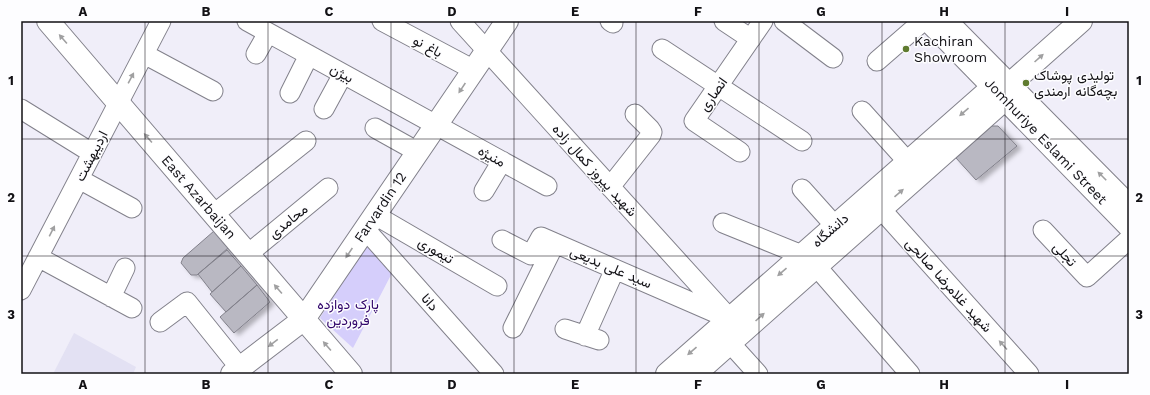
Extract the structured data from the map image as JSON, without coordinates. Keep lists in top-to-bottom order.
{
  "streets": {
    "main road": [
      "Jomhuriye Eslami Street",
      "East Azarbaijan",
      "Farvardin 12",
      "دانشگاه"
    ],
    "street": [
      "باغ نو",
      "بیژن",
      "انصاری",
      "اردیبهشت",
      "منیژه",
      "شهید پیروز کمال زاده",
      "محامدی",
      "تیموری",
      "سید علی بدیعی",
      "شهید غلامرضا صالحی",
      "دانا"
    ]
  },
  "crossings": [
    ["باغ نو", "Farvardin 12"],
    ["بیژن", "منیژه"],
    ["بیژن", "Farvardin 12"],
    ["Jomhuriye Eslami Street", "دانشگاه"],
    ["اردیبهشت", "East Azarbaijan"],
    ["منیژه", "Farvardin 12"],
    ["شهید پیروز کمال زاده", "Farvardin 12"],
    ["شهید پیروز کمال زاده", "دانشگاه"],
    ["شهید پیروز کمال زاده", "سید علی بدیعی"],
    ["East Azarbaijan", "Farvardin 12"],
    ["East Azarbaijan", "محامدی"],
    ["Farvardin 12", "تیموری"],
    ["Farvardin 12", "دانا"],
    ["دانشگاه", "سید علی بدیعی"],
    ["دانشگاه", "شهید غلامرضا صالحی"],
    ["تیموری", "دانا"]
  ],
  "one_way": ["East Azarbaijan", "Farvardin 12"],
  "parks": ["پارک دوازده فروردین"],
  "places": ["Kachiran Showroom", "تولیدی پوشاک بچه‌گانه ارمندی"],
  "grid": {
    "columns": [
      "A",
      "B",
      "C",
      "D",
      "E",
      "F",
      "G",
      "H",
      "I"
    ],
    "rows": ["1", "2", "3"]
  }
}
